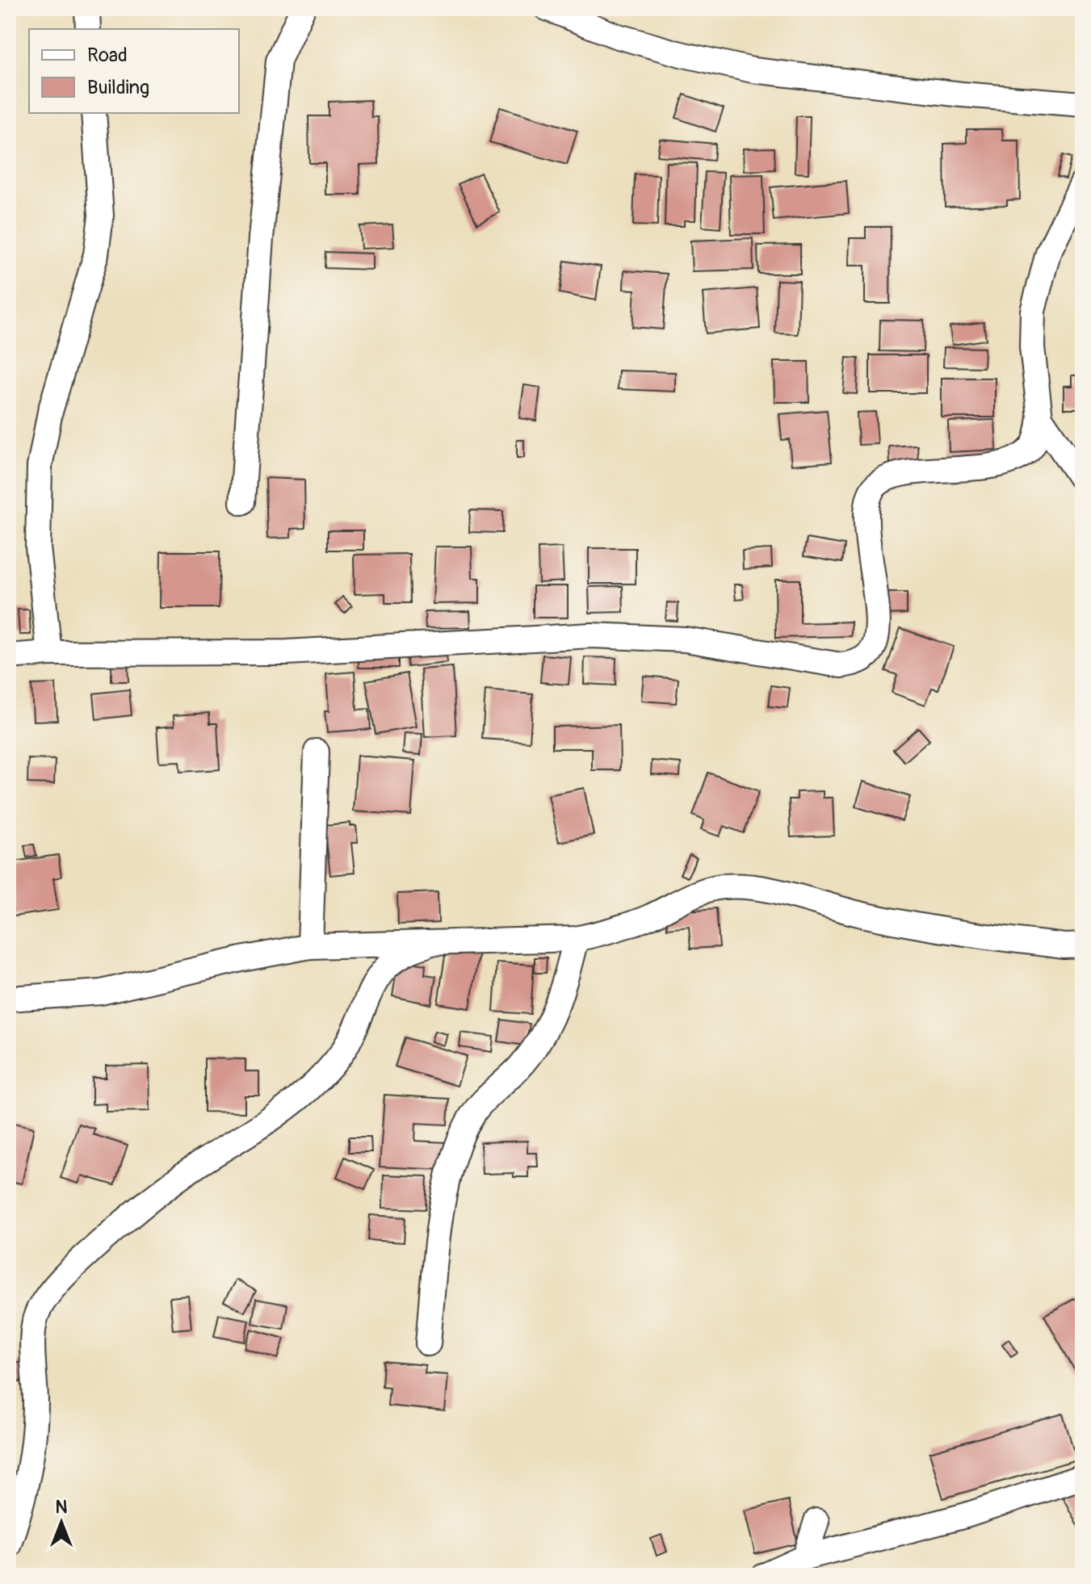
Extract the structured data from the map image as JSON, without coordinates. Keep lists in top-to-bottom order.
{
  "legend": ["Road", "Building"],
  "north": "top"
}
